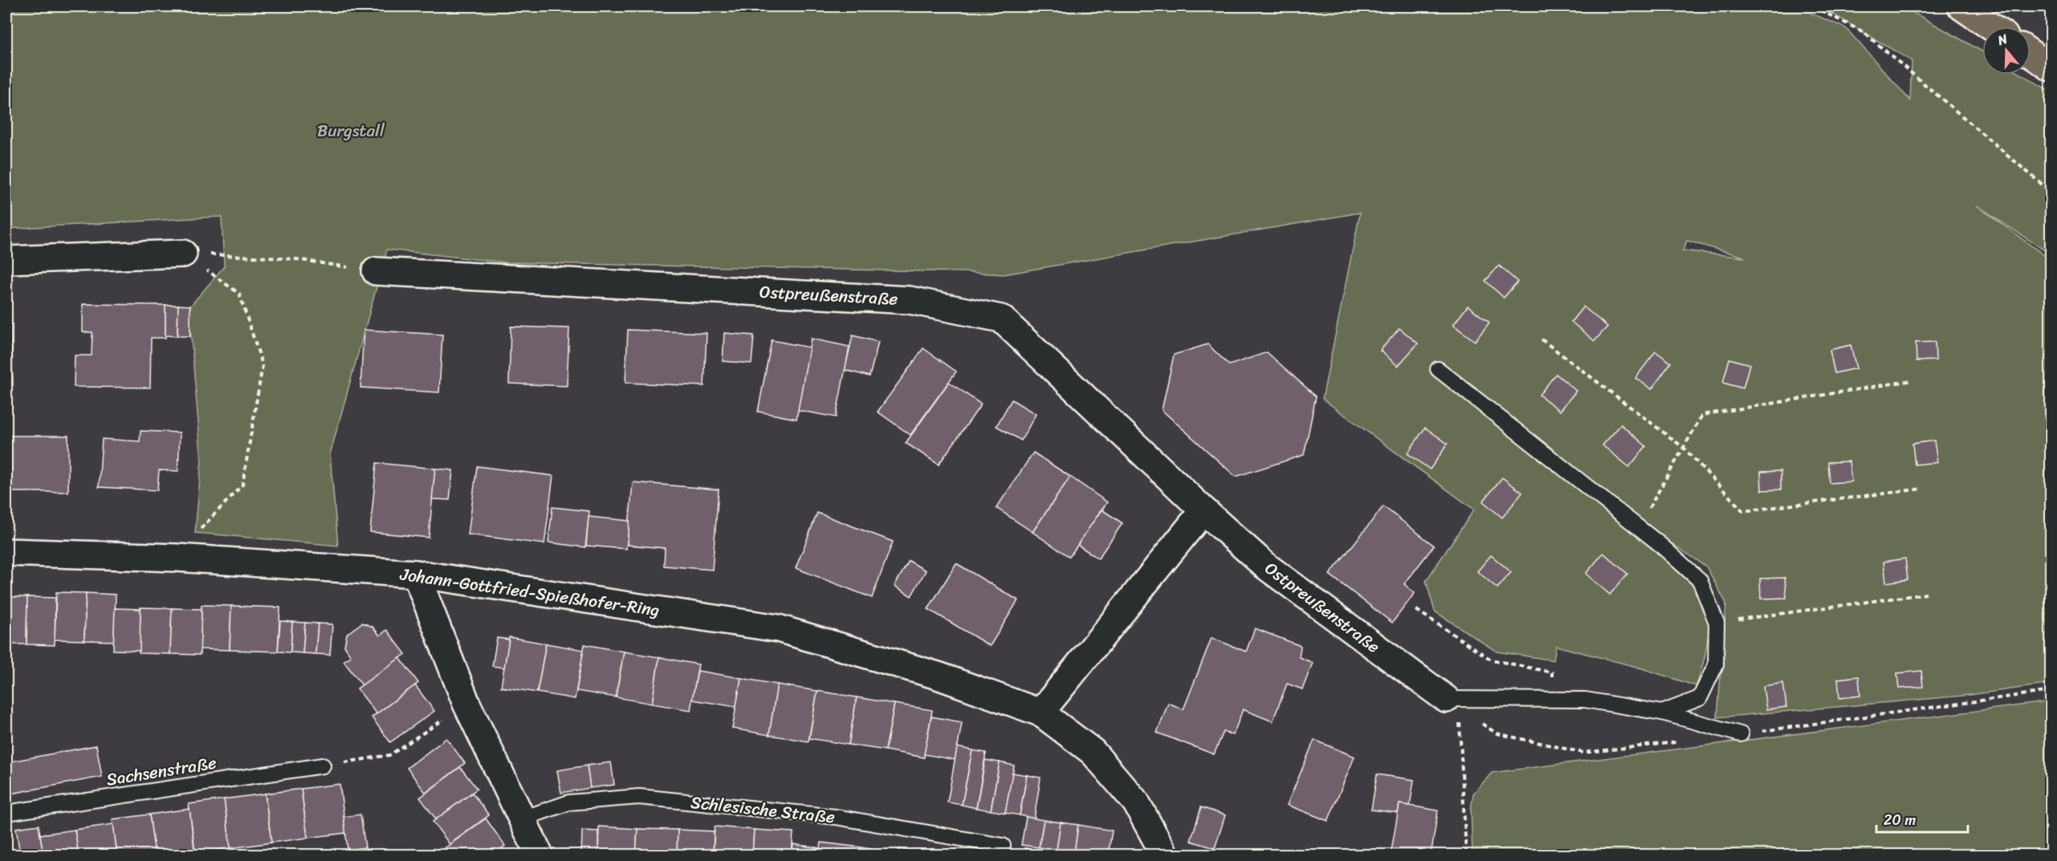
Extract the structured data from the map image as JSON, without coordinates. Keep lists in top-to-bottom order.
{
  "streets": {
    "street": ["Ostpreußenstraße", "Johann-Gottfried-Spießhofer-Ring"],
    "lane": ["Sachsenstraße", "Schlesische Straße"]
  },
  "parks": ["Burgstall"],
  "scale_bar": "20 m",
  "north": "top"
}
